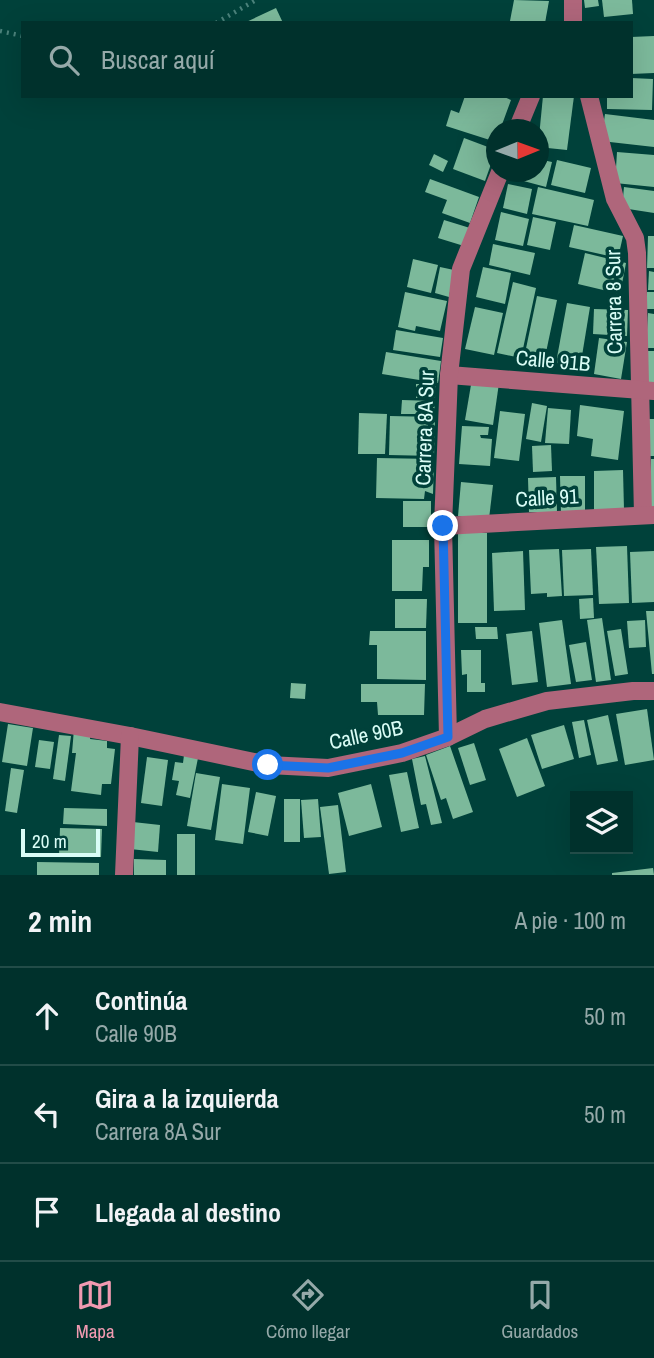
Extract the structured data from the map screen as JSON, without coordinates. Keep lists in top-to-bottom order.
{
  "streets": {
    "street": [
      "Carrera 8 Sur",
      "Calle 91B",
      "Carrera 8A Sur",
      "Calle 91",
      "Calle 90B"
    ]
  },
  "crossings": [
    ["Carrera 8 Sur", "Calle 91B"],
    ["Carrera 8 Sur", "Calle 91"],
    ["Calle 91B", "Carrera 8A Sur"],
    ["Carrera 8A Sur", "Calle 91"],
    ["Carrera 8A Sur", "Calle 90B"]
  ],
  "scale_bar": "20 m",
  "north": "right",
  "page": {
    "search": "Buscar aquí",
    "scale": "20 m",
    "heading": ["2 min", "A pie · 100 m"],
    "list": [
      ["Continúa", "Calle 90B", "50 m"],
      ["Gira a la izquierda", "Carrera 8A Sur", "50 m"],
      "Llegada al destino"
    ],
    "nav": ["Mapa", "Cómo llegar", "Guardados"]
  }
}
